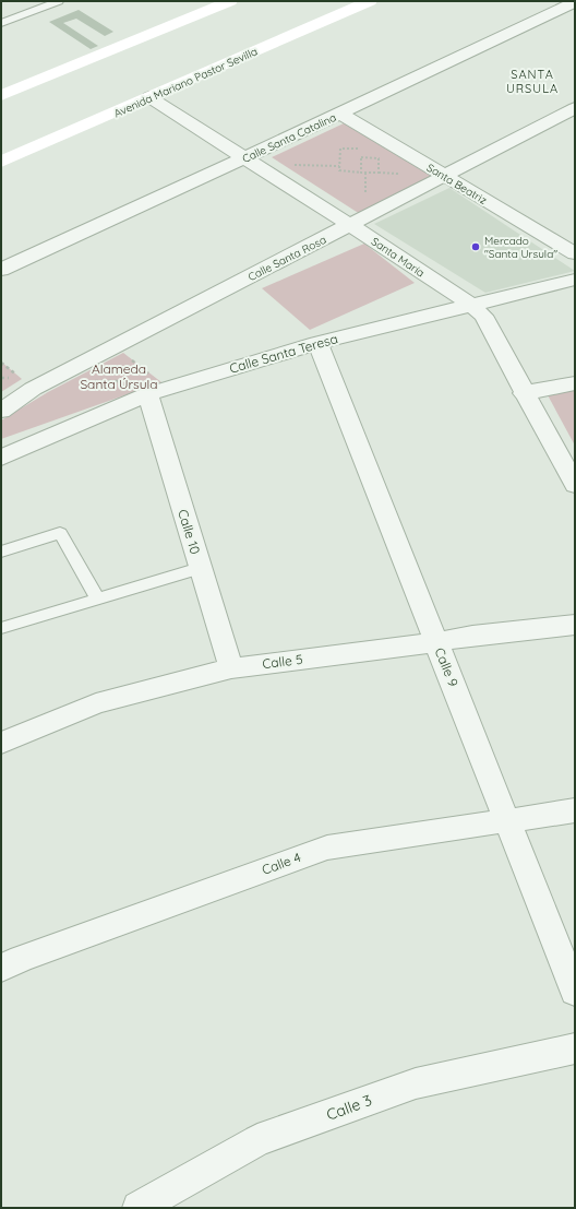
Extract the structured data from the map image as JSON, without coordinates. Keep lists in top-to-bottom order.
{
  "streets": {
    "main road": ["Avenida Mariano Pastor Sevilla"],
    "street": [
      "Calle Santa Catalina",
      "Santa Beatriz",
      "Santa María",
      "Calle Santa Rosa",
      "Calle Santa Teresa",
      "Calle 10",
      "Calle 5",
      "Calle 9",
      "Calle 4",
      "Calle 3"
    ]
  },
  "crossings": [
    ["Avenida Mariano Pastor Sevilla", "Santa María"],
    ["Calle Santa Catalina", "Santa Beatriz"],
    ["Calle Santa Catalina", "Santa María"],
    ["Santa Beatriz", "Calle Santa Rosa"],
    ["Santa María", "Calle Santa Rosa"],
    ["Santa María", "Calle Santa Teresa"],
    ["Calle Santa Teresa", "Calle 10"],
    ["Calle Santa Teresa", "Calle 9"],
    ["Calle 10", "Calle 5"],
    ["Calle 5", "Calle 9"],
    ["Calle 9", "Calle 4"]
  ],
  "districts": ["SANTA URSULA"],
  "parks": ["Alameda Santa Úrsula"],
  "places": ["Mercado \"Santa Ursula\""]
}
